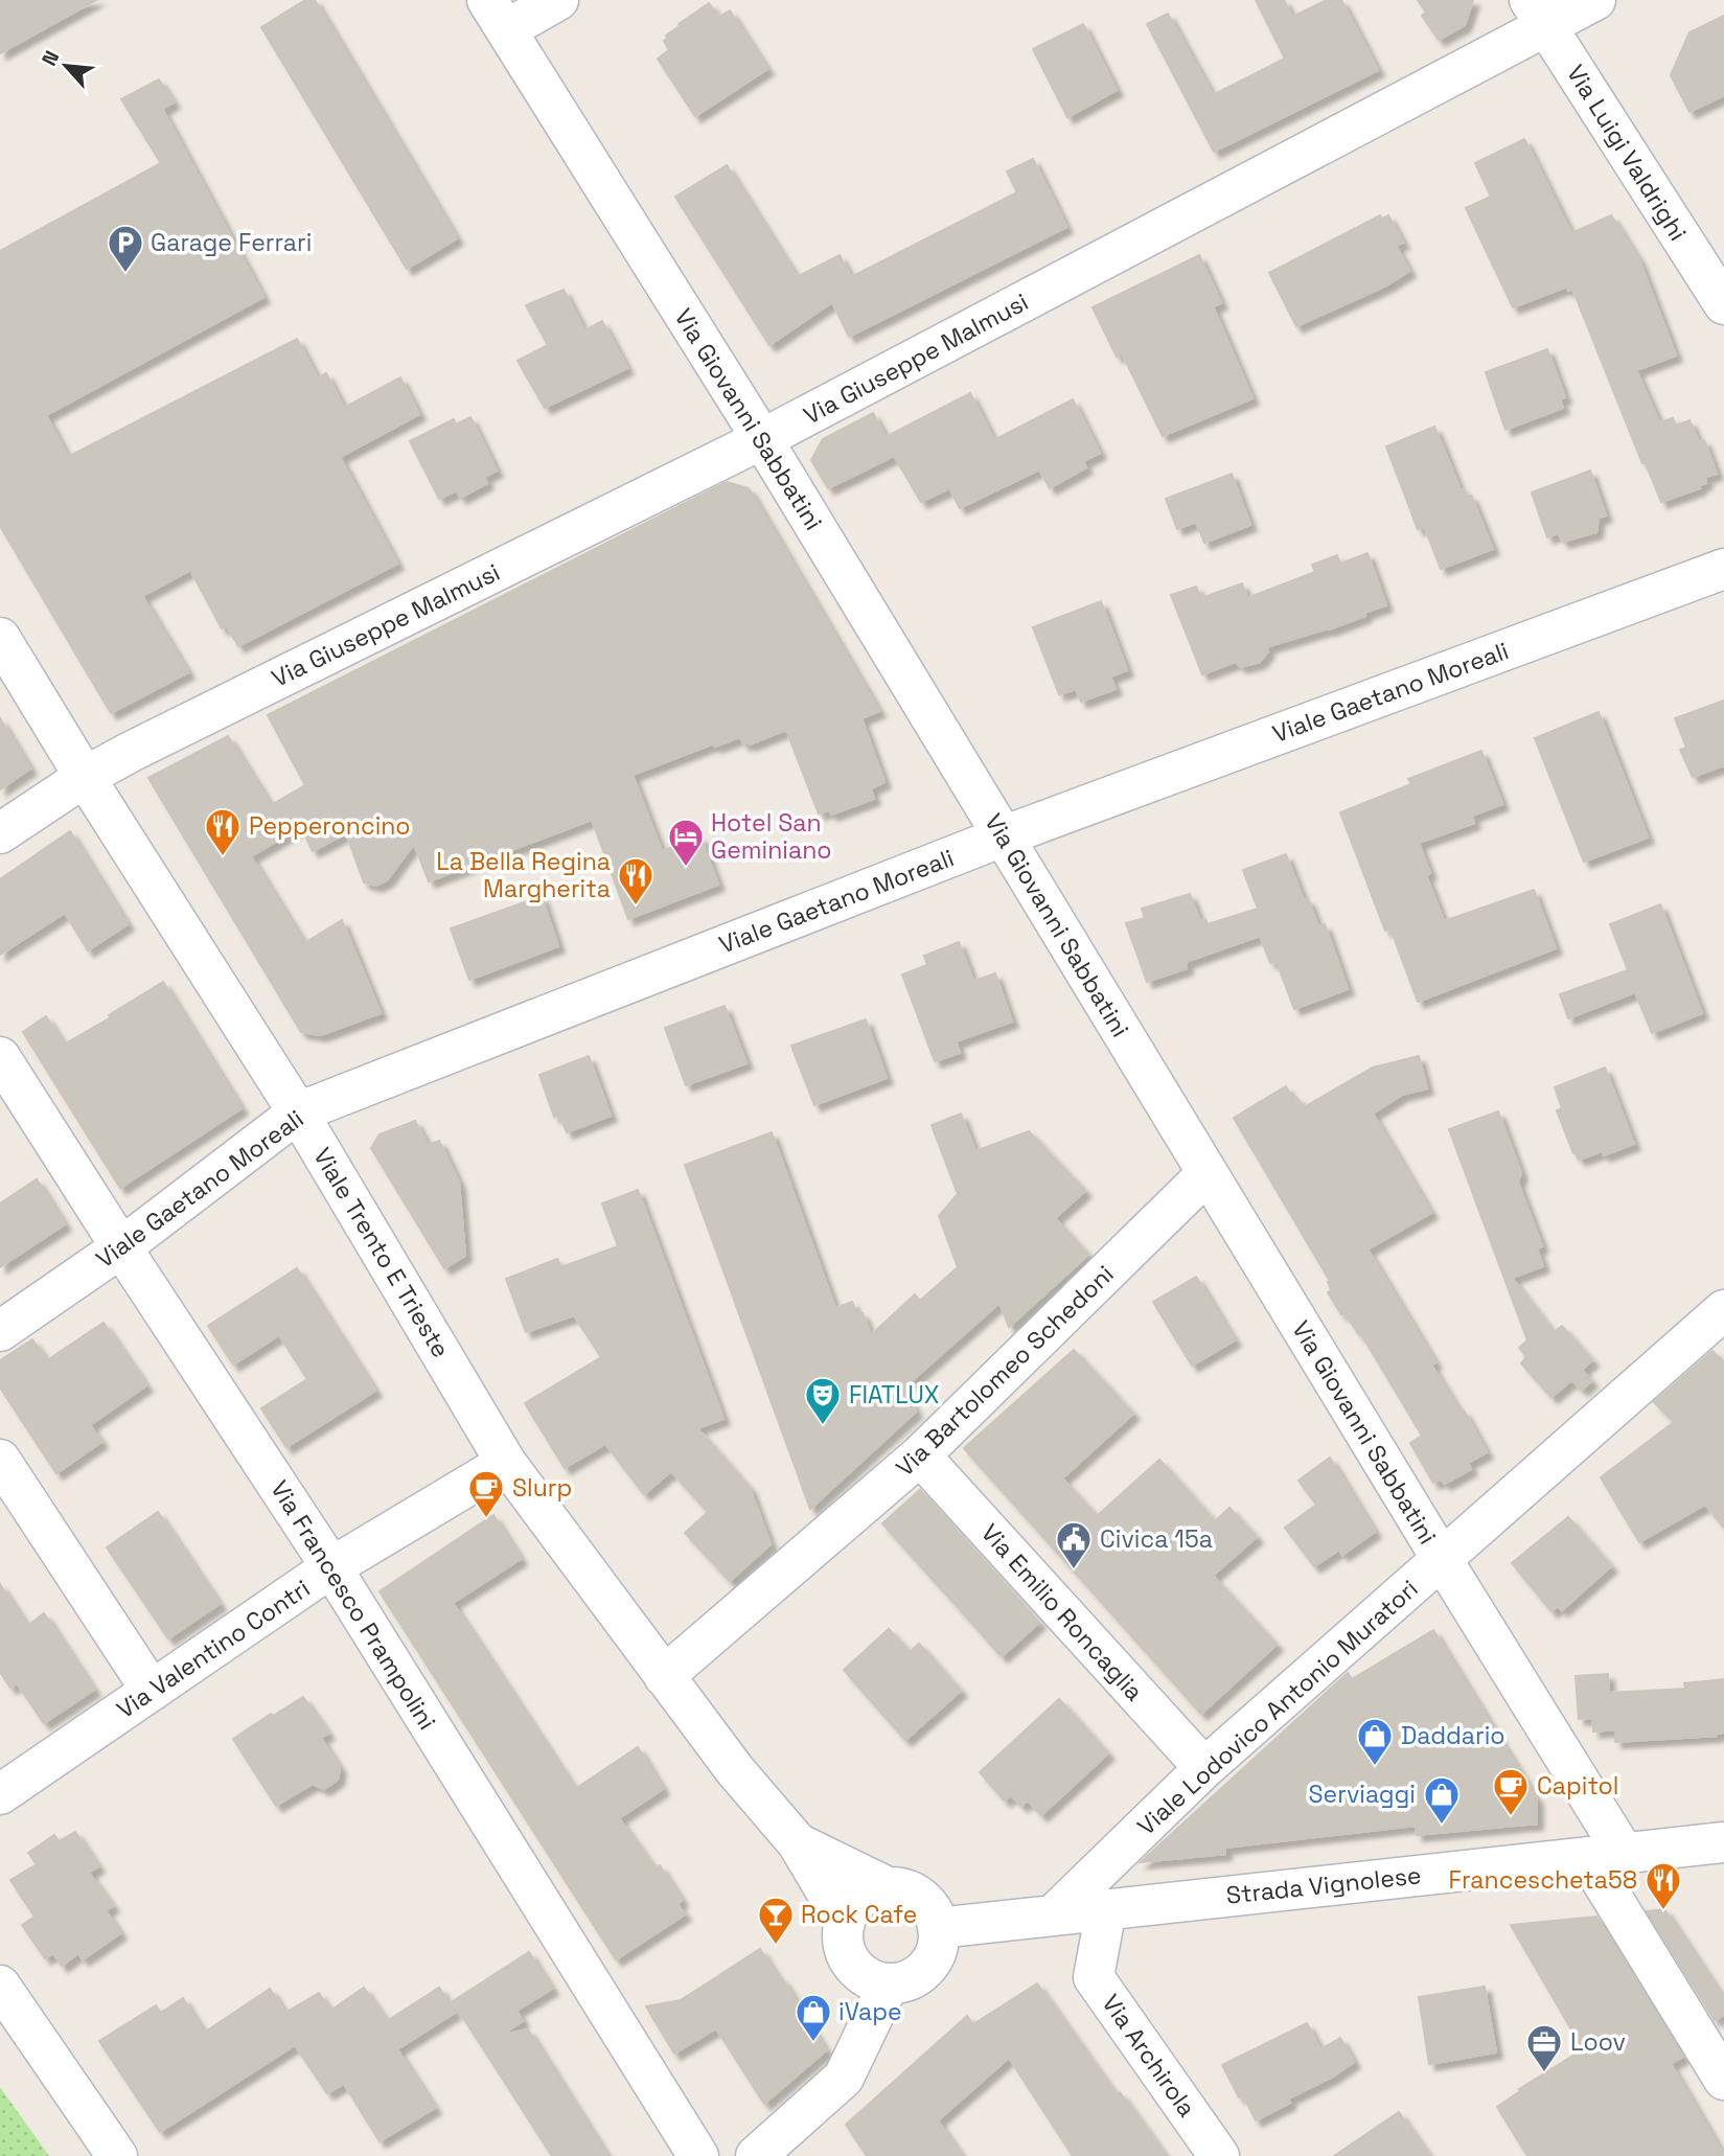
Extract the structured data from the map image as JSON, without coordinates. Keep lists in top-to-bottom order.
{
  "streets": {
    "street": [
      "Via Luigi Valdrighi",
      "Via Giuseppe Malmusi",
      "Via Giovanni Sabbatini",
      "Viale Gaetano Moreali",
      "Viale Trento E Trieste",
      "Via Bartolomeo Schedoni",
      "Via Francesco Prampolini",
      "Via Emilio Roncaglia",
      "Via Valentino Contri",
      "Viale Lodovico Antonio Muratori",
      "Strada Vignolese",
      "Via Archirola"
    ]
  },
  "crossings": [
    ["Via Luigi Valdrighi", "Via Giuseppe Malmusi"],
    ["Via Giuseppe Malmusi", "Via Giovanni Sabbatini"],
    ["Via Giuseppe Malmusi", "Viale Trento E Trieste"],
    ["Via Giovanni Sabbatini", "Viale Gaetano Moreali"],
    ["Via Giovanni Sabbatini", "Via Bartolomeo Schedoni"],
    ["Via Giovanni Sabbatini", "Viale Lodovico Antonio Muratori"],
    ["Via Giovanni Sabbatini", "Strada Vignolese"],
    ["Viale Gaetano Moreali", "Viale Trento E Trieste"],
    ["Viale Gaetano Moreali", "Via Francesco Prampolini"],
    ["Viale Trento E Trieste", "Via Bartolomeo Schedoni"],
    ["Viale Trento E Trieste", "Via Valentino Contri"],
    ["Via Bartolomeo Schedoni", "Via Emilio Roncaglia"],
    ["Via Francesco Prampolini", "Via Valentino Contri"],
    ["Via Emilio Roncaglia", "Viale Lodovico Antonio Muratori"],
    ["Viale Lodovico Antonio Muratori", "Strada Vignolese"],
    ["Strada Vignolese", "Via Archirola"]
  ],
  "places": {
    "parking": ["Garage Ferrari"],
    "restaurant": ["Pepperoncino", "La Bella Regina Margherita", "Francescheta58"],
    "hotel": ["Hotel San Geminiano"],
    "theatre": ["FIATLUX"],
    "cafe": ["Slurp", "Capitol"],
    "public building": ["Civica 15a"],
    "shop": ["Daddario", "Serviaggi", "iVape"],
    "bar": ["Rock Cafe"],
    "office": ["Loov"]
  },
  "north": "top left"
}
